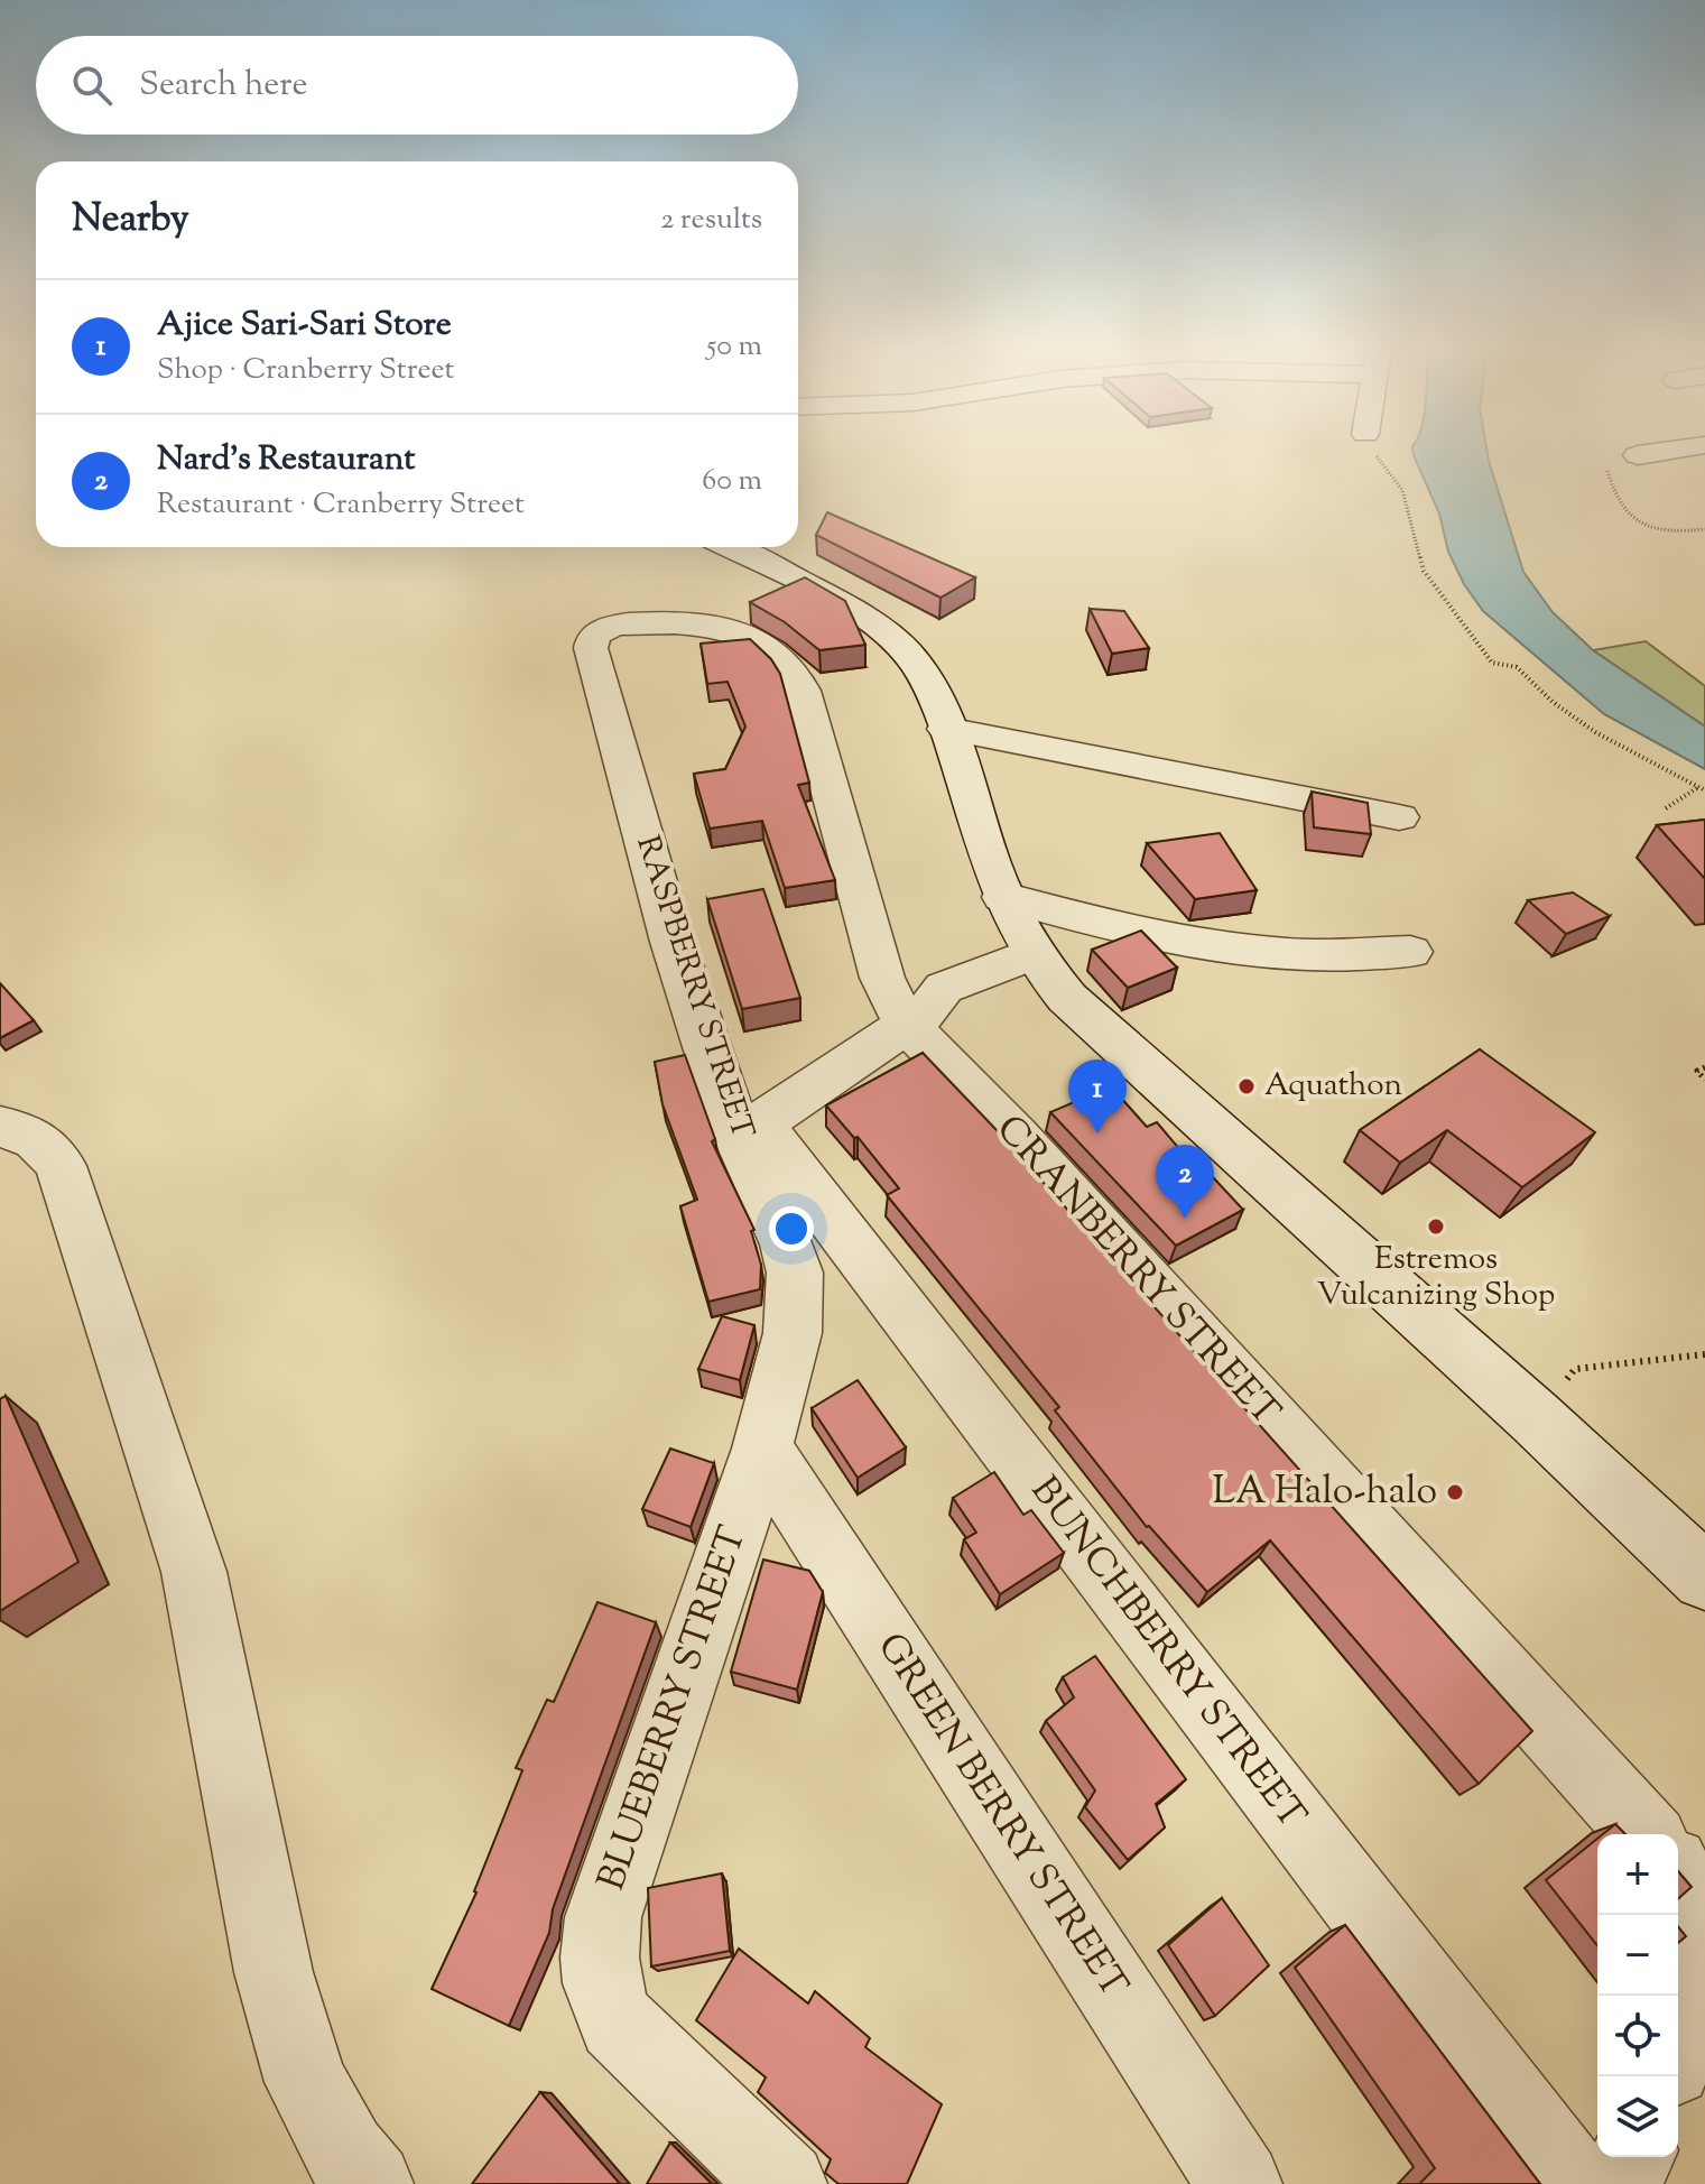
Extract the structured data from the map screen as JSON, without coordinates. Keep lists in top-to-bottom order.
{
  "streets": {
    "street": [
      "RASPBERRY STREET",
      "CRANBERRY STREET",
      "BUNCHBERRY STREET",
      "BLUEBERRY STREET",
      "GREEN BERRY STREET"
    ]
  },
  "crossings": [
    ["RASPBERRY STREET", "CRANBERRY STREET"],
    ["RASPBERRY STREET", "BUNCHBERRY STREET"],
    ["RASPBERRY STREET", "BLUEBERRY STREET"],
    ["RASPBERRY STREET", "GREEN BERRY STREET"],
    ["BLUEBERRY STREET", "GREEN BERRY STREET"]
  ],
  "places": ["Aquathon", "Estremos Vulcanizing Shop", "LA Halo-halo"],
  "page": {
    "search": "Search here",
    "heading": ["Nearby", "2 results"],
    "list": [
      {
        "mark": "1",
        "name": "Ajice Sari-Sari Store",
        "note": "Shop · Cranberry Street",
        "value": "50 m"
      },
      {
        "mark": "2",
        "name": "Nard's Restaurant",
        "note": "Restaurant · Cranberry Street",
        "value": "60 m"
      }
    ],
    "pins": ["1", "2"],
    "map_buttons": ["+", "−"]
  }
}
